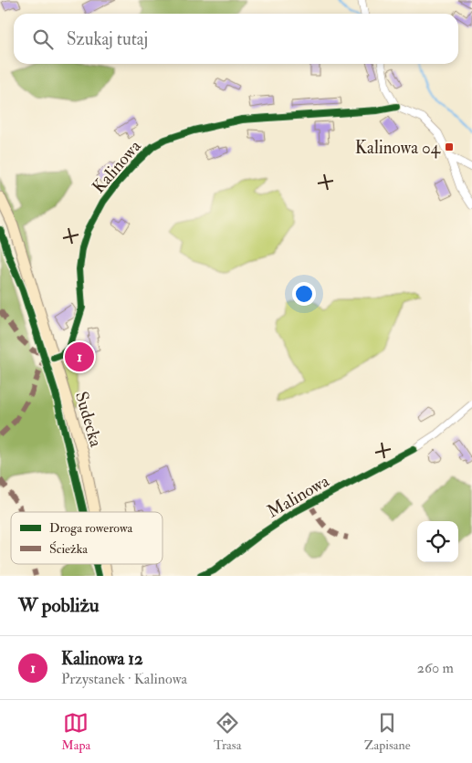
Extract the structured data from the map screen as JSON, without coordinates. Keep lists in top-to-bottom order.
{
  "streets": {
    "main road": ["Sudecka"],
    "street": ["Kalinowa"],
    "cycle path": ["Malinowa"]
  },
  "crossings": [
    ["Kalinowa", "Sudecka"]
  ],
  "places": {
    "transit": ["Kalinowa 04"]
  },
  "legend": ["Droga rowerowa", "Ścieżka"],
  "page": {
    "search": "Szukaj tutaj",
    "pins": "1",
    "heading": "W pobliżu",
    "list": [
      {
        "mark": "1",
        "name": "Kalinowa 12",
        "note": "Przystanek · Kalinowa",
        "value": "260 m"
      }
    ],
    "nav": ["Mapa", "Trasa", "Zapisane"]
  }
}
